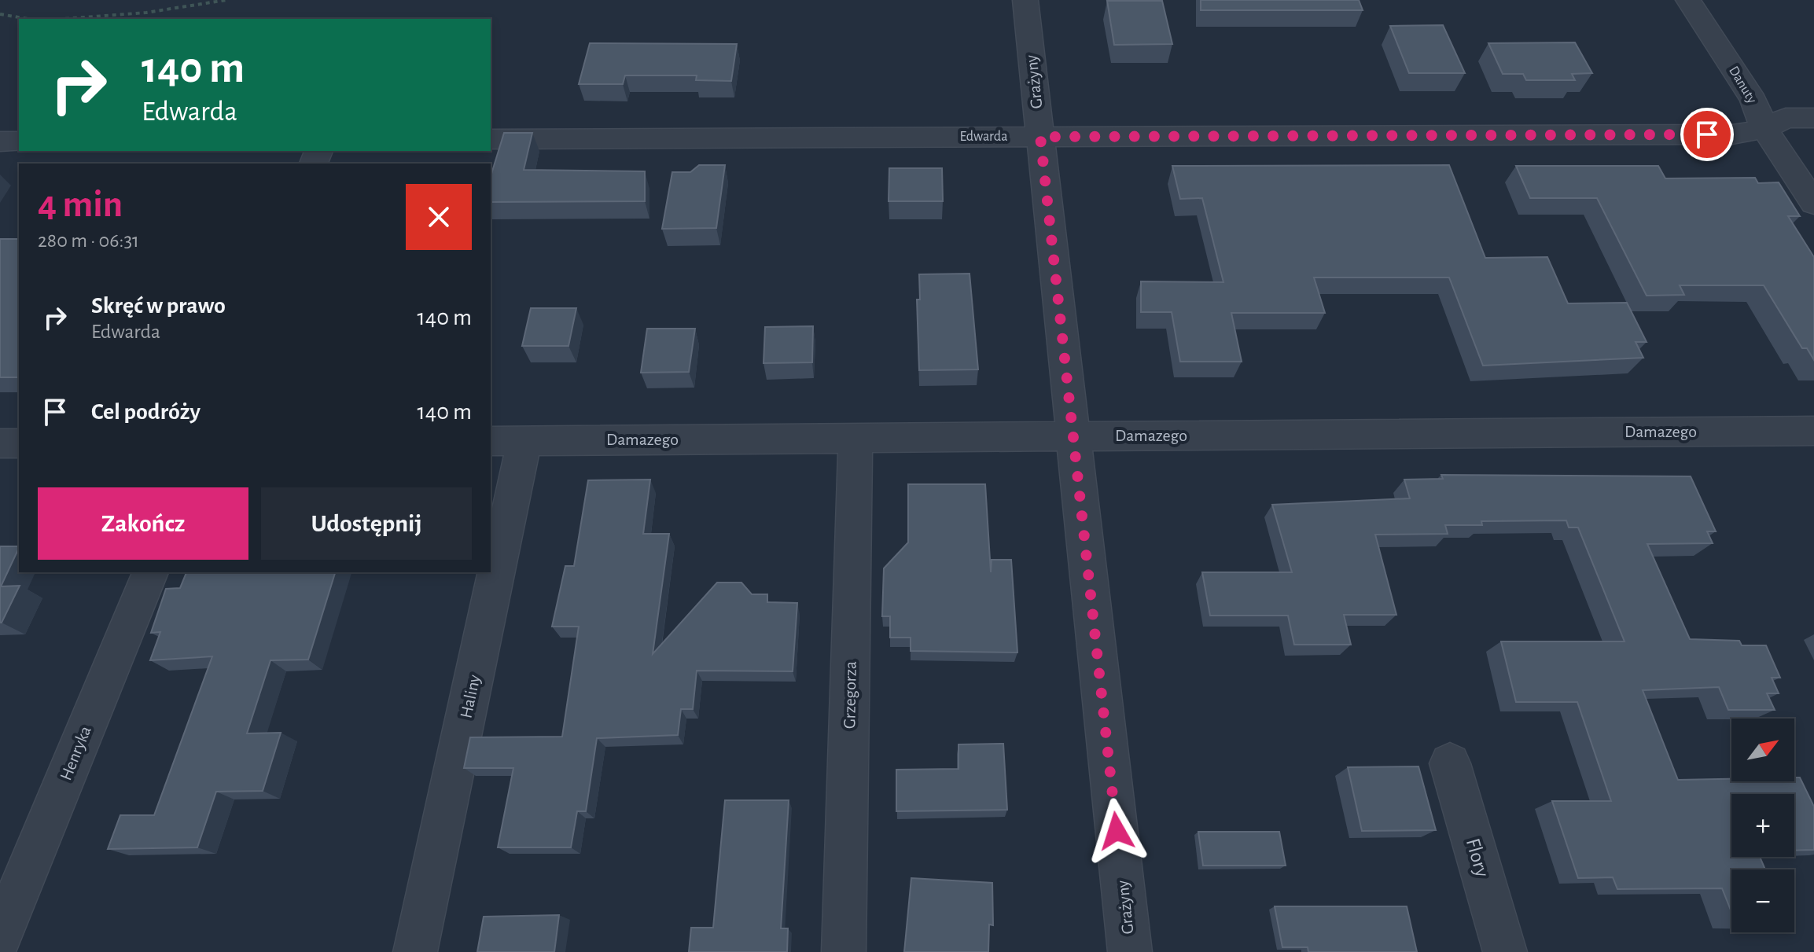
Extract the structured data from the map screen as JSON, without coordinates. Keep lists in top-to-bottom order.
{
  "streets": {
    "street": [
      "Grażyny",
      "Danuty",
      "Edwarda",
      "Damazego",
      "Grzegorza",
      "Haliny",
      "Henryka",
      "Flory"
    ]
  },
  "crossings": [
    ["Grażyny", "Edwarda"],
    ["Grażyny", "Damazego"],
    ["Danuty", "Edwarda"],
    ["Damazego", "Grzegorza"],
    ["Damazego", "Haliny"]
  ],
  "north": "top right",
  "page": {
    "turn": ["140 m", "Edwarda"],
    "heading": ["4 min", "280 m · 06:31"],
    "list": [
      {
        "name": "Skręć w prawo",
        "note": "Edwarda",
        "value": "140 m"
      },
      {
        "name": "Cel podróży",
        "value": "140 m"
      }
    ],
    "buttons": ["Zakończ", "Udostępnij"],
    "map_buttons": ["+", "−"]
  }
}
